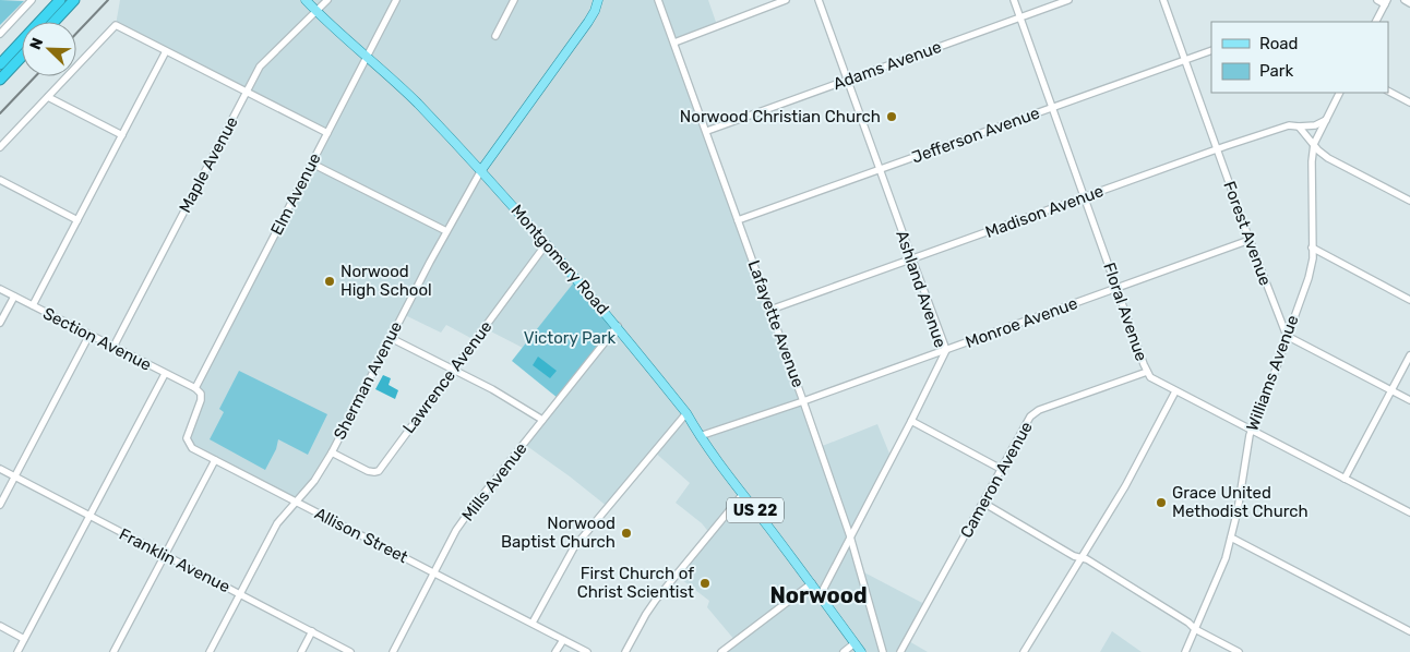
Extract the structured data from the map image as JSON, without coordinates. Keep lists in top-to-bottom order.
{
  "streets": {
    "main road": ["Montgomery Road", "Sherman Avenue", "US 22"],
    "street": [
      "Adams Avenue",
      "Jefferson Avenue",
      "Maple Avenue",
      "Elm Avenue",
      "Madison Avenue",
      "Forest Avenue",
      "Ashland Avenue",
      "Floral Avenue",
      "Monroe Avenue",
      "Lafayette Avenue",
      "Section Avenue",
      "Williams Avenue",
      "Lawrence Avenue",
      "Cameron Avenue",
      "Mills Avenue",
      "Allison Street",
      "Franklin Avenue"
    ]
  },
  "crossings": [
    ["Adams Avenue", "Ashland Avenue"],
    ["Adams Avenue", "Floral Avenue"],
    ["Adams Avenue", "Lafayette Avenue"],
    ["Jefferson Avenue", "Forest Avenue"],
    ["Jefferson Avenue", "Ashland Avenue"],
    ["Jefferson Avenue", "Floral Avenue"],
    ["Jefferson Avenue", "Lafayette Avenue"],
    ["Maple Avenue", "Montgomery Road"],
    ["Maple Avenue", "Section Avenue"],
    ["Elm Avenue", "Montgomery Road"],
    ["Elm Avenue", "Section Avenue"],
    ["Elm Avenue", "Allison Street"],
    ["Madison Avenue", "Forest Avenue"],
    ["Madison Avenue", "Ashland Avenue"],
    ["Madison Avenue", "Floral Avenue"],
    ["Madison Avenue", "Lafayette Avenue"],
    ["Madison Avenue", "Williams Avenue"],
    ["Forest Avenue", "Monroe Avenue"],
    ["Forest Avenue", "Williams Avenue"],
    ["Montgomery Road", "Ashland Avenue"],
    ["Montgomery Road", "Monroe Avenue"],
    ["Montgomery Road", "Lawrence Avenue"],
    ["Montgomery Road", "Sherman Avenue"],
    ["Montgomery Road", "Mills Avenue"],
    ["Ashland Avenue", "Monroe Avenue"],
    ["Ashland Avenue", "Lafayette Avenue"],
    ["Floral Avenue", "Monroe Avenue"],
    ["Floral Avenue", "Williams Avenue"],
    ["Floral Avenue", "Cameron Avenue"],
    ["Monroe Avenue", "Lafayette Avenue"],
    ["Section Avenue", "Allison Street"],
    ["Lawrence Avenue", "Sherman Avenue"],
    ["Sherman Avenue", "Allison Street"],
    ["Sherman Avenue", "Franklin Avenue"],
    ["Mills Avenue", "Allison Street"]
  ],
  "districts": ["Norwood"],
  "parks": ["Victory Park"],
  "places": [
    "Norwood Christian Church",
    "Norwood High School",
    "Grace United Methodist Church",
    "Norwood Baptist Church",
    "First Church of Christ Scientist"
  ],
  "legend": ["Road", "Park"],
  "north": "top left"
}
